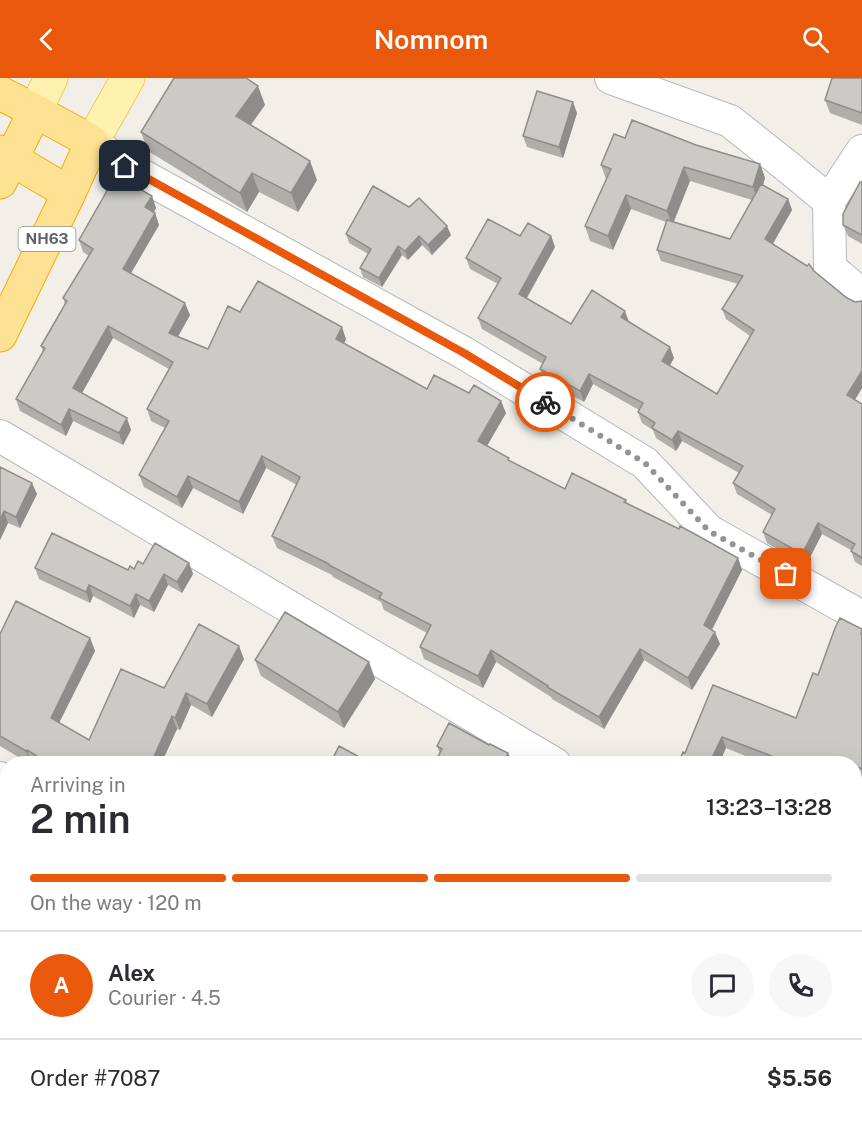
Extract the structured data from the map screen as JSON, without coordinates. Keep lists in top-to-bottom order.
{
  "streets": {
    "highway": ["NH63"]
  },
  "page": {
    "header": "Nomnom",
    "heading": ["2 min", "Arriving in", "13:23–13:28"],
    "panel": [
      "Alex",
      "Courier · 4.5",
      "Order #7087",
      "$5.56"
    ],
    "bar": "On the way · 120 m",
    "round": "A"
  }
}
